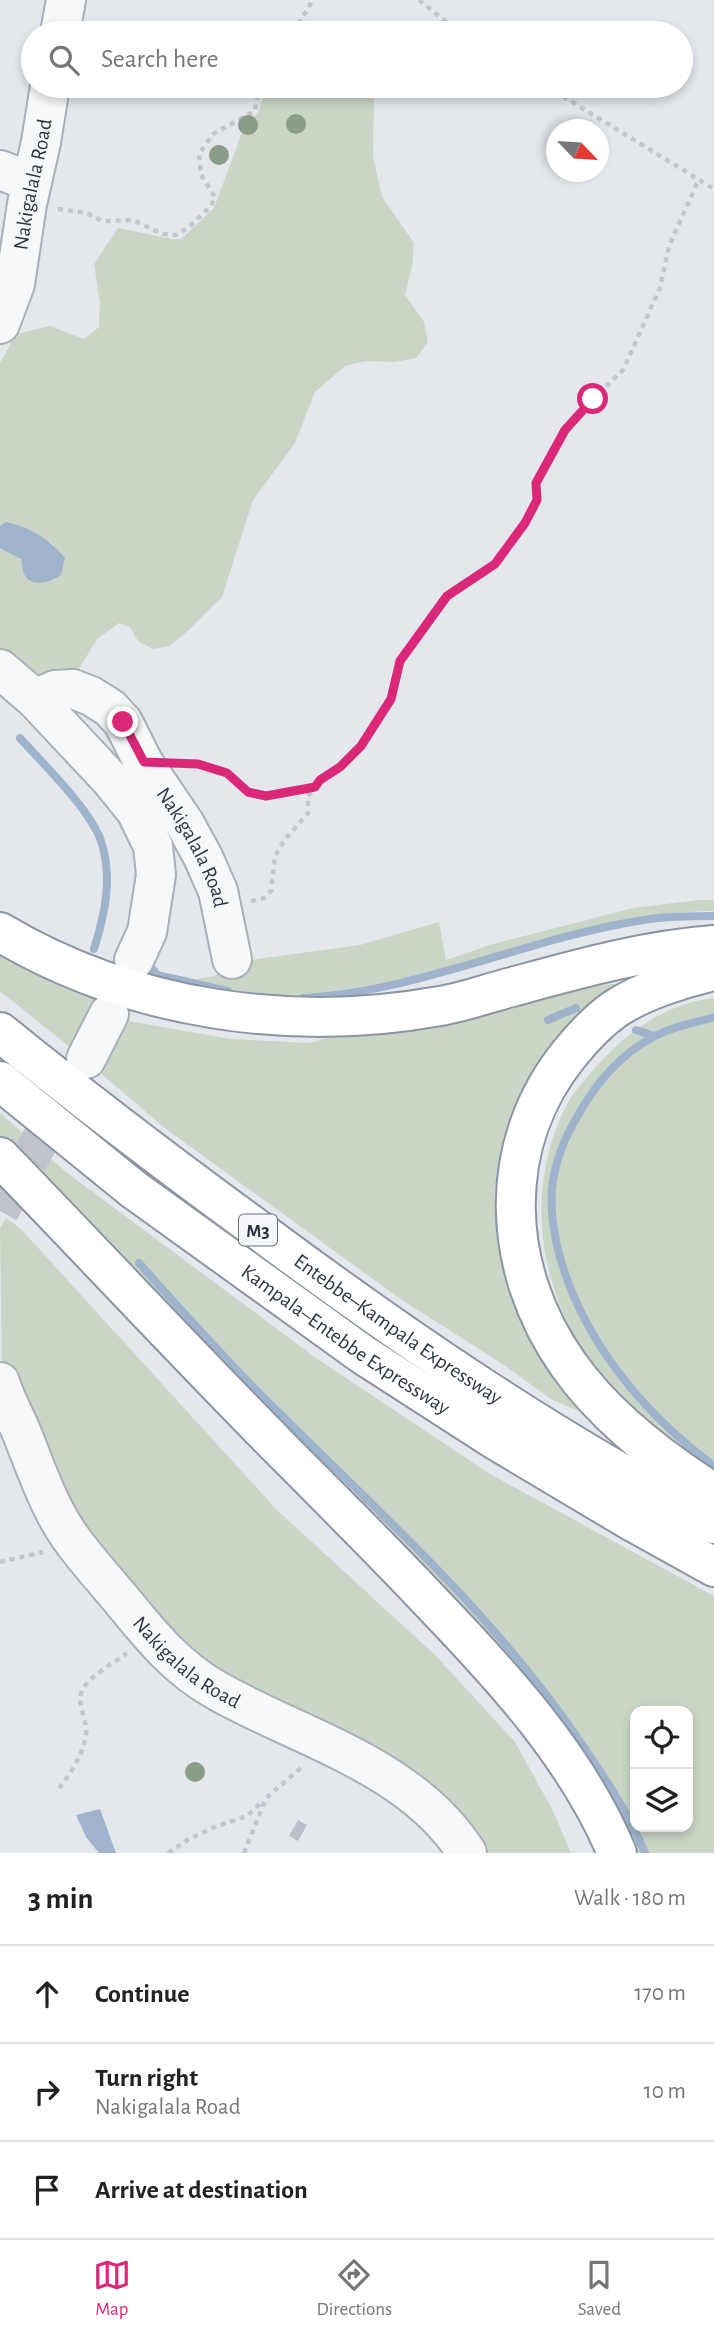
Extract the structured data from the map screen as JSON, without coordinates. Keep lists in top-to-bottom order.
{
  "streets": {
    "highway": ["M3", "Entebbe–Kampala Expressway", "Kampala–Entebbe Expressway"],
    "street": ["Nakigalala Road"]
  },
  "north": "bottom right",
  "page": {
    "search": "Search here",
    "heading": ["3 min", "Walk · 180 m"],
    "list": [
      ["Continue", "170 m"],
      ["Turn right", "Nakigalala Road", "10 m"],
      "Arrive at destination"
    ],
    "nav": ["Map", "Directions", "Saved"]
  }
}
